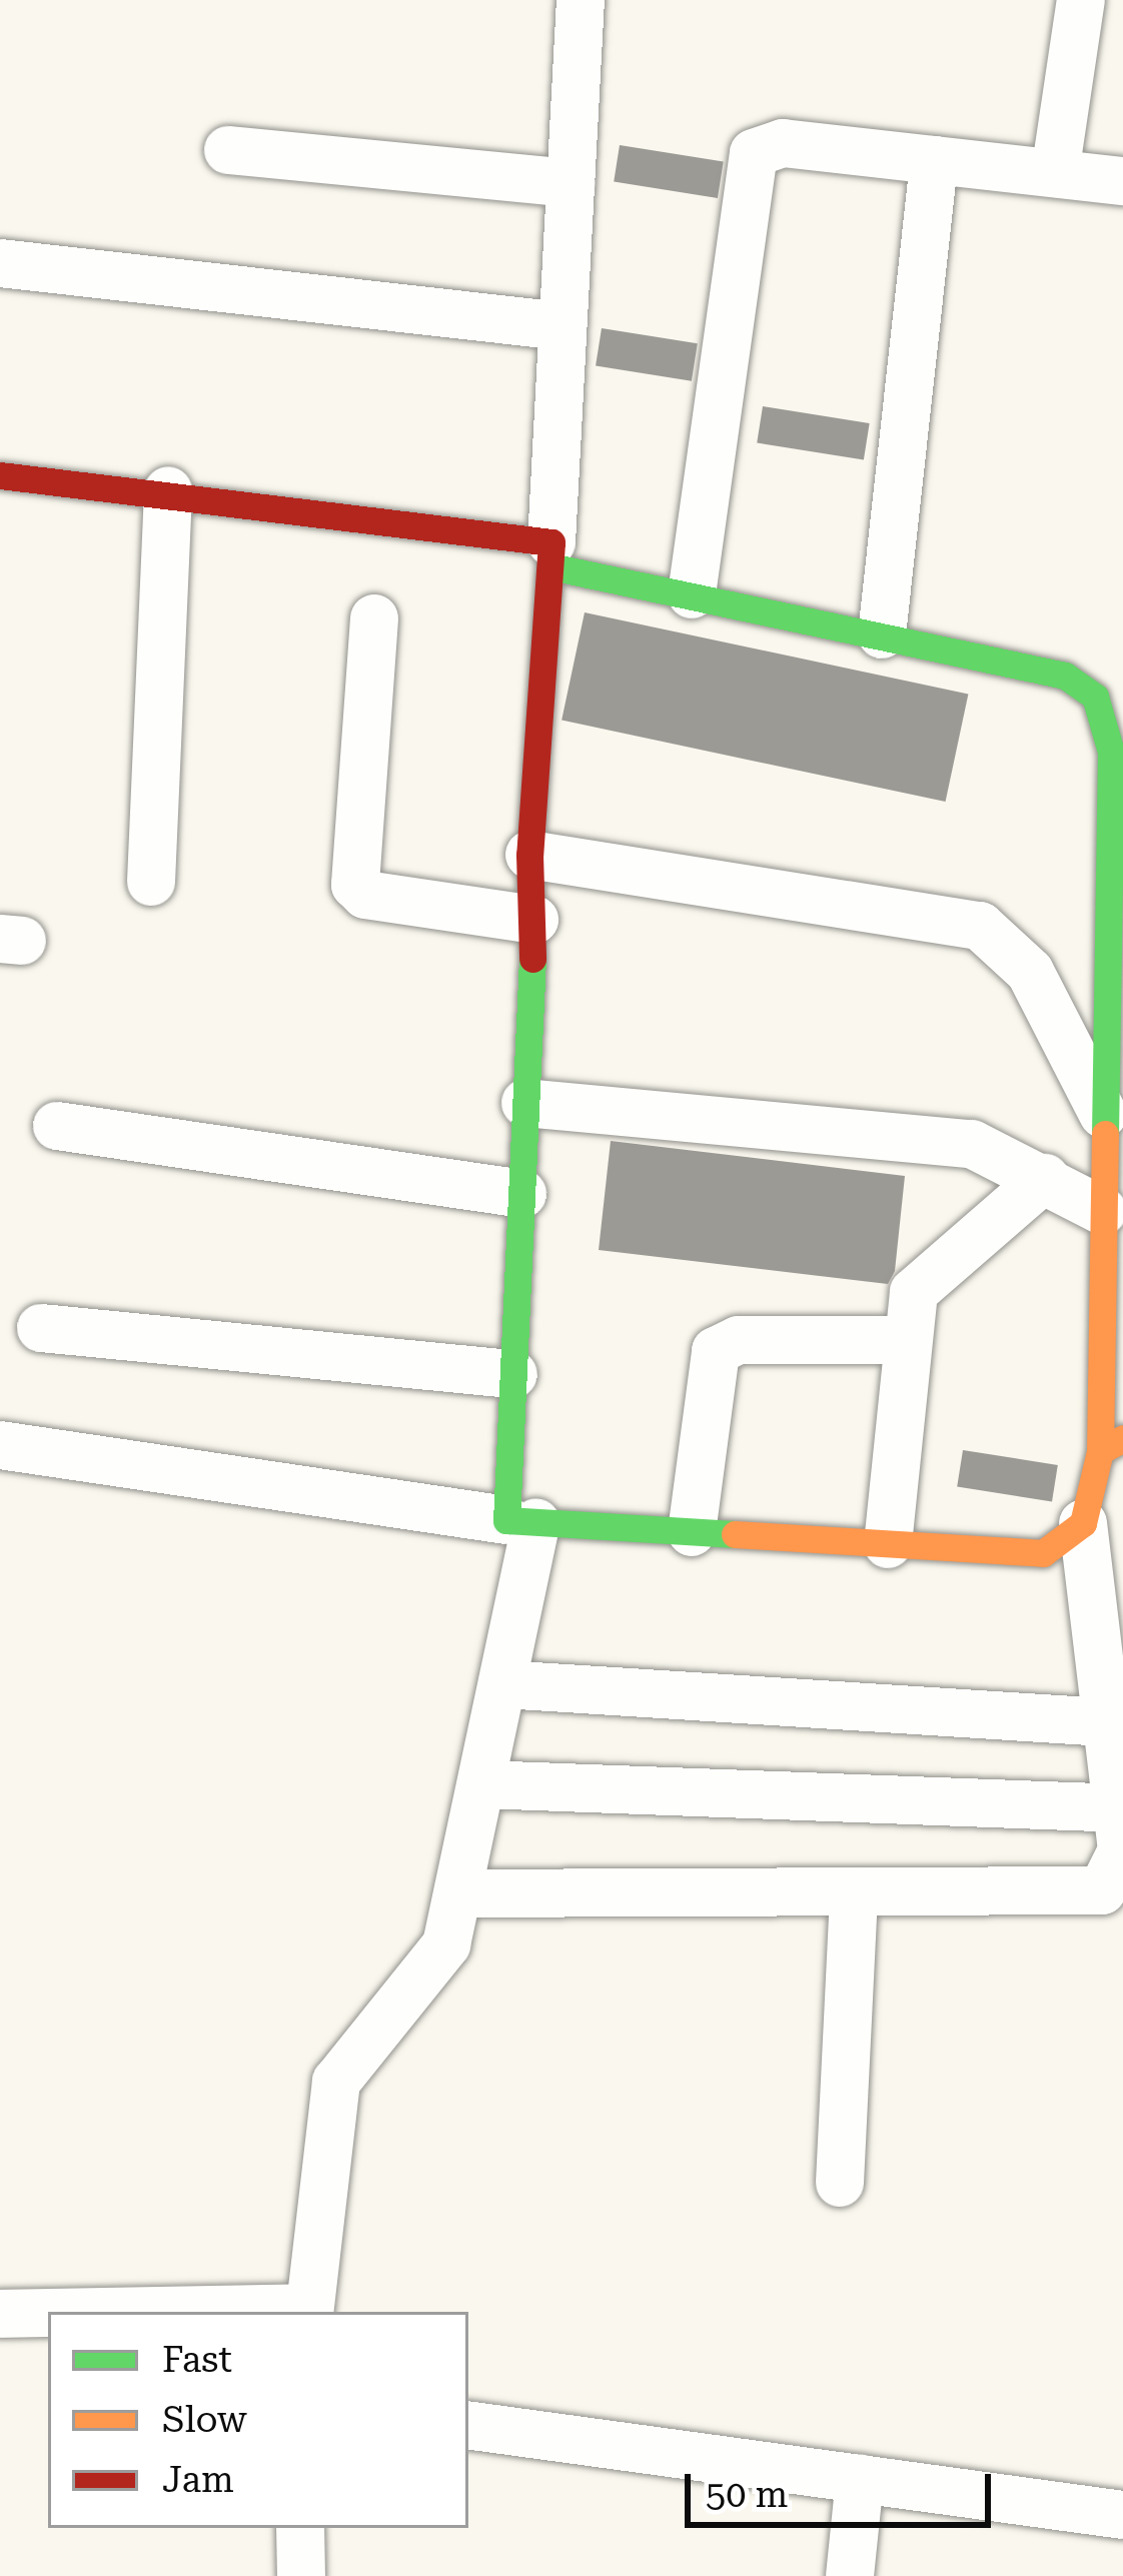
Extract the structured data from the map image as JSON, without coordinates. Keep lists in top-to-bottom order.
{
  "legend": ["Fast", "Slow", "Jam"],
  "scale_bar": "50 m"
}
